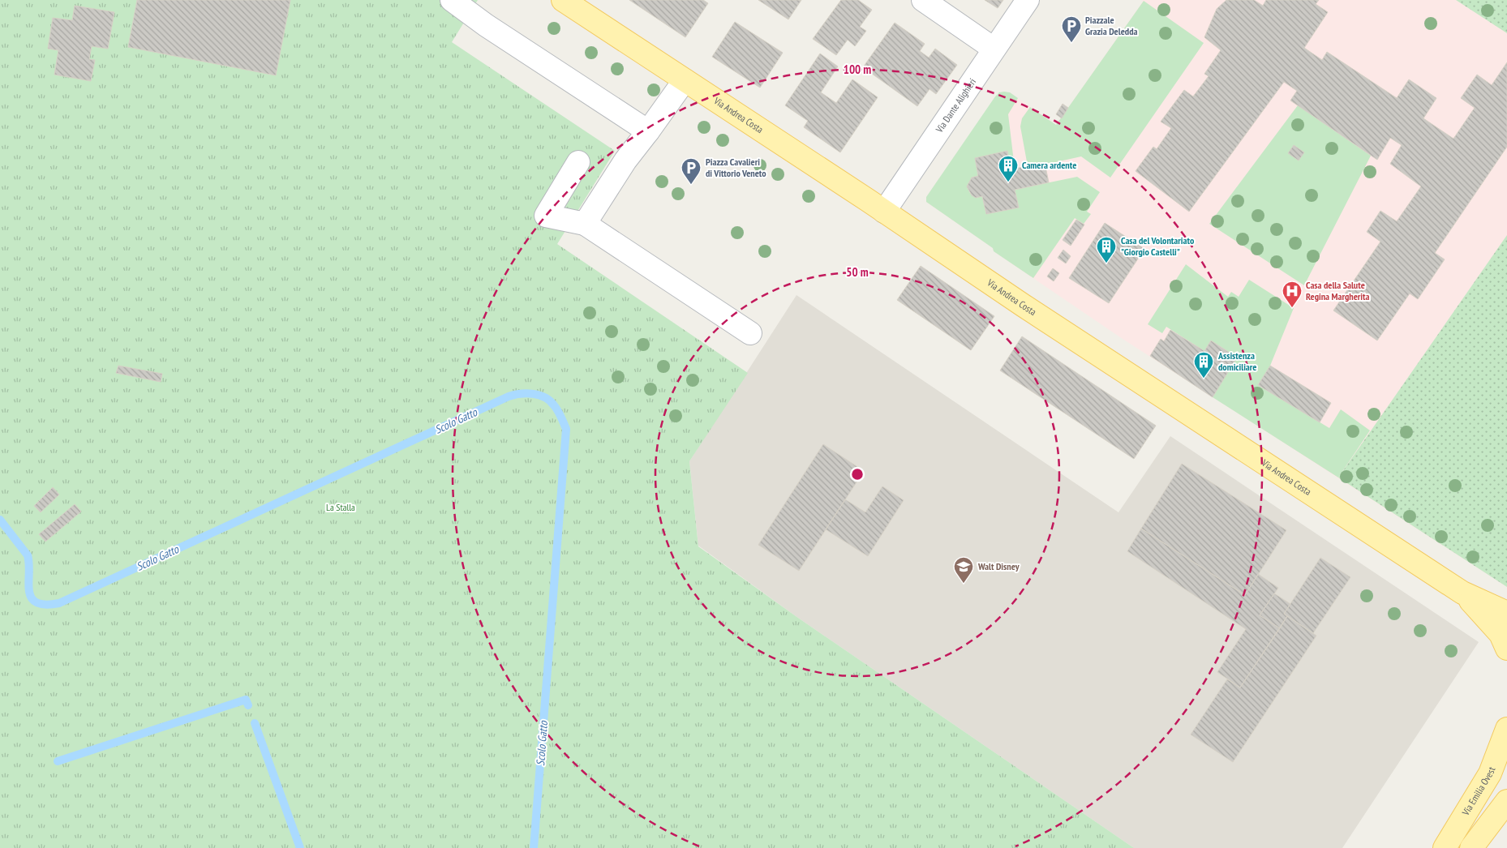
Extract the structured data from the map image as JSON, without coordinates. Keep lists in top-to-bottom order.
{
  "streets": {
    "main road": ["Via Andrea Costa", "Via Emilia Ovest"],
    "street": ["Via Dante Alighieri"]
  },
  "crossings": [
    ["Via Dante Alighieri", "Via Andrea Costa"]
  ],
  "water": ["Scolo Gatto"],
  "parks": ["La Stalla"],
  "places": {
    "parking": ["Piazzale Grazia Deledda", "Piazza Cavalieri di Vittorio Veneto"],
    "building": ["Camera ardente", "Casa del Volontariato \"Giorgio Castelli\"", "Assistenza domiciliare"],
    "hospital": ["Casa della Salute Regina Margherita"],
    "school or university": ["Walt Disney"]
  },
  "rings": ["100 m", "50 m"]
}
